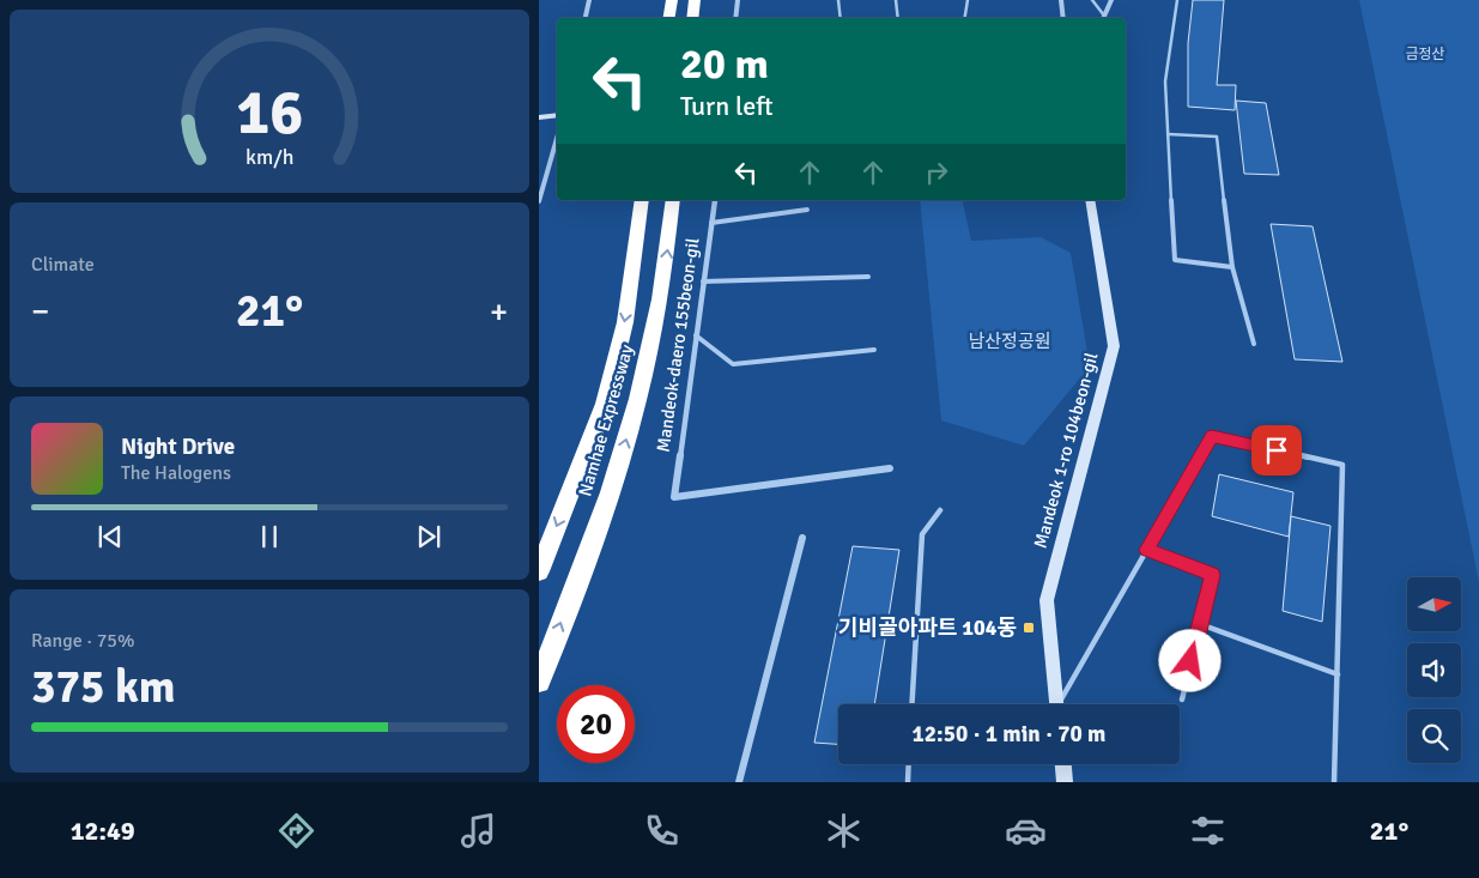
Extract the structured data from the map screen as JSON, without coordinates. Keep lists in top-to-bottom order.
{
  "streets": {
    "highway": ["Namhae Expressway"],
    "street": ["Mandeok-daero 155beon-gil", "Mandeok 1-ro 104beon-gil"]
  },
  "parks": ["금정산", "남산정공원"],
  "places": {
    "transit": ["기비골아파트 104동"]
  },
  "north": "right",
  "page": {
    "turn": ["20 m", "Turn left"],
    "tile": [
      "Climate",
      ["Range · 75%", "375 km"]
    ],
    "heat": ["−", "21°", "+"],
    "song": ["Night Drive", "The Halogens"],
    "limit": "20",
    "trip": "12:50 · 1 min · 70 m",
    "tabs": ["12:49", "21°"],
    "gauge": ["16", "km/h"]
  }
}
